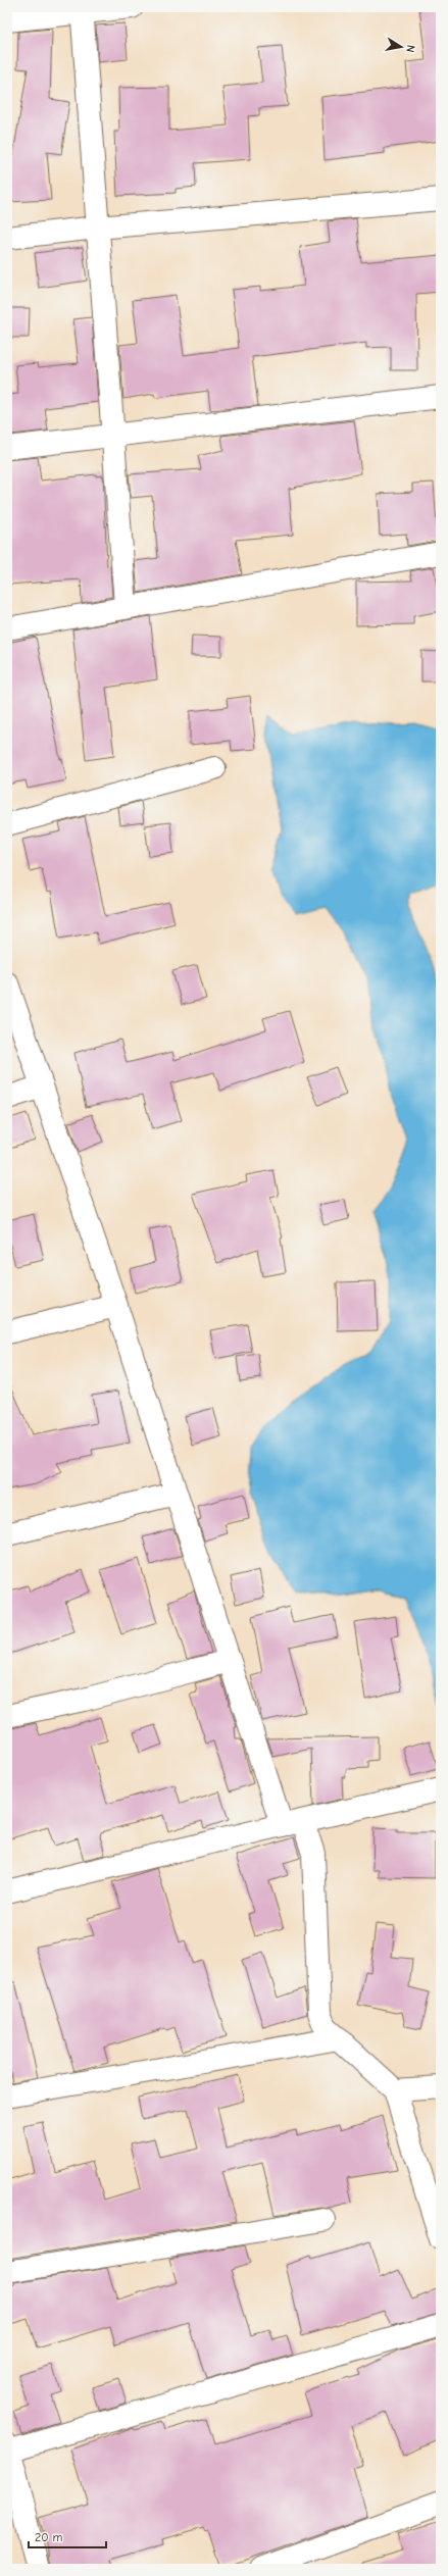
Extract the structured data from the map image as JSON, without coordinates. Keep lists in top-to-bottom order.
{
  "scale_bar": "20 m",
  "north": "right"
}
